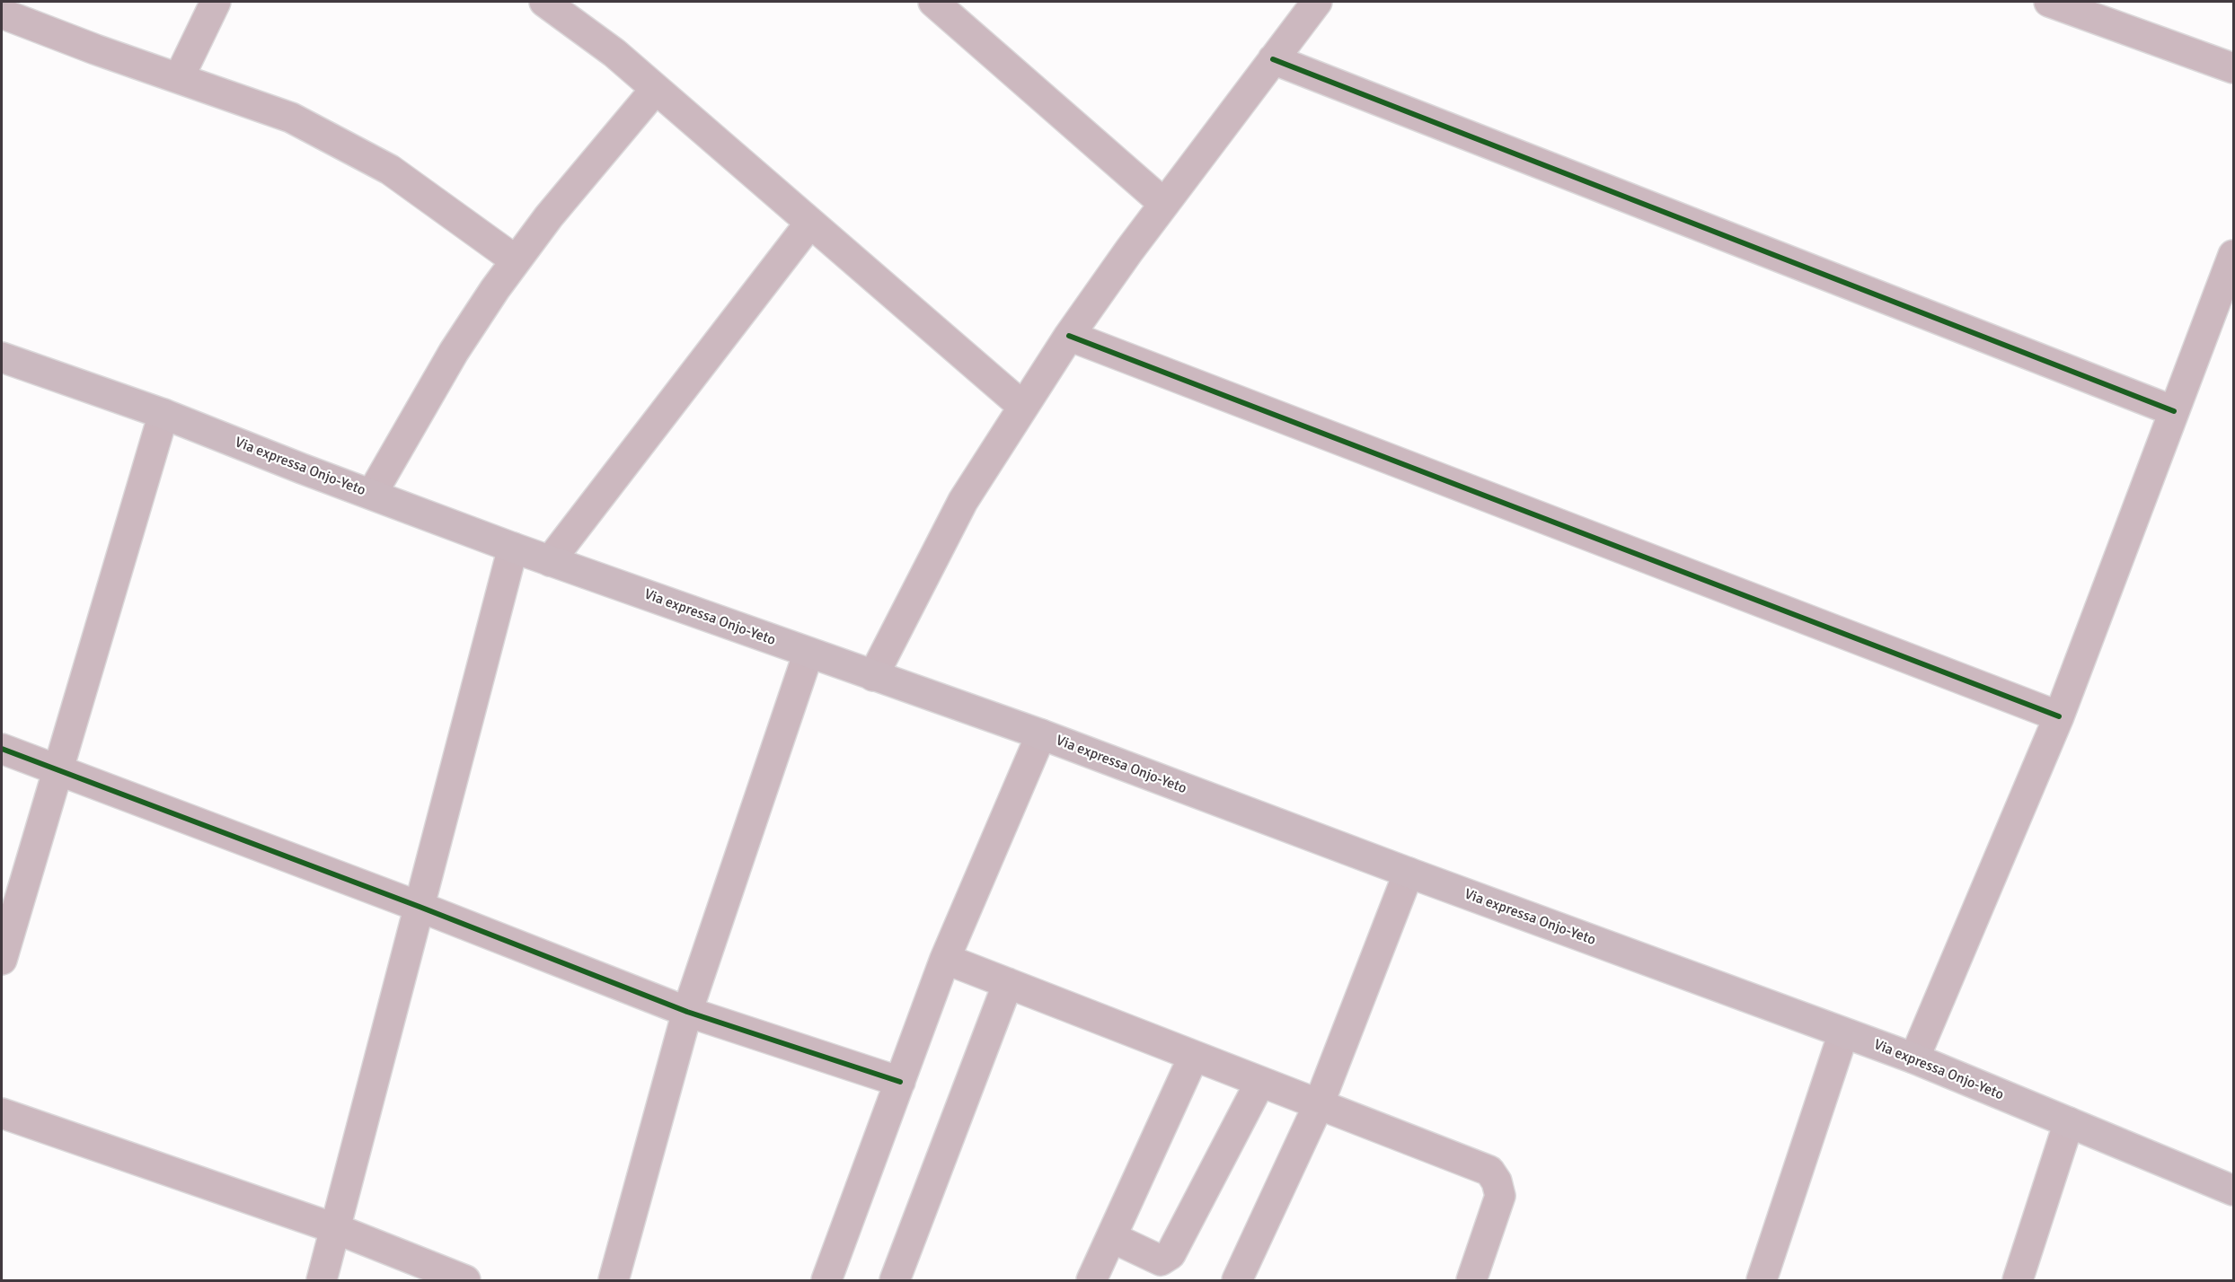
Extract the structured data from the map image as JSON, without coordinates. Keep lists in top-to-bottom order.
{
  "streets": {
    "main road": ["Via expressa Onjo-Yeto"]
  }
}
